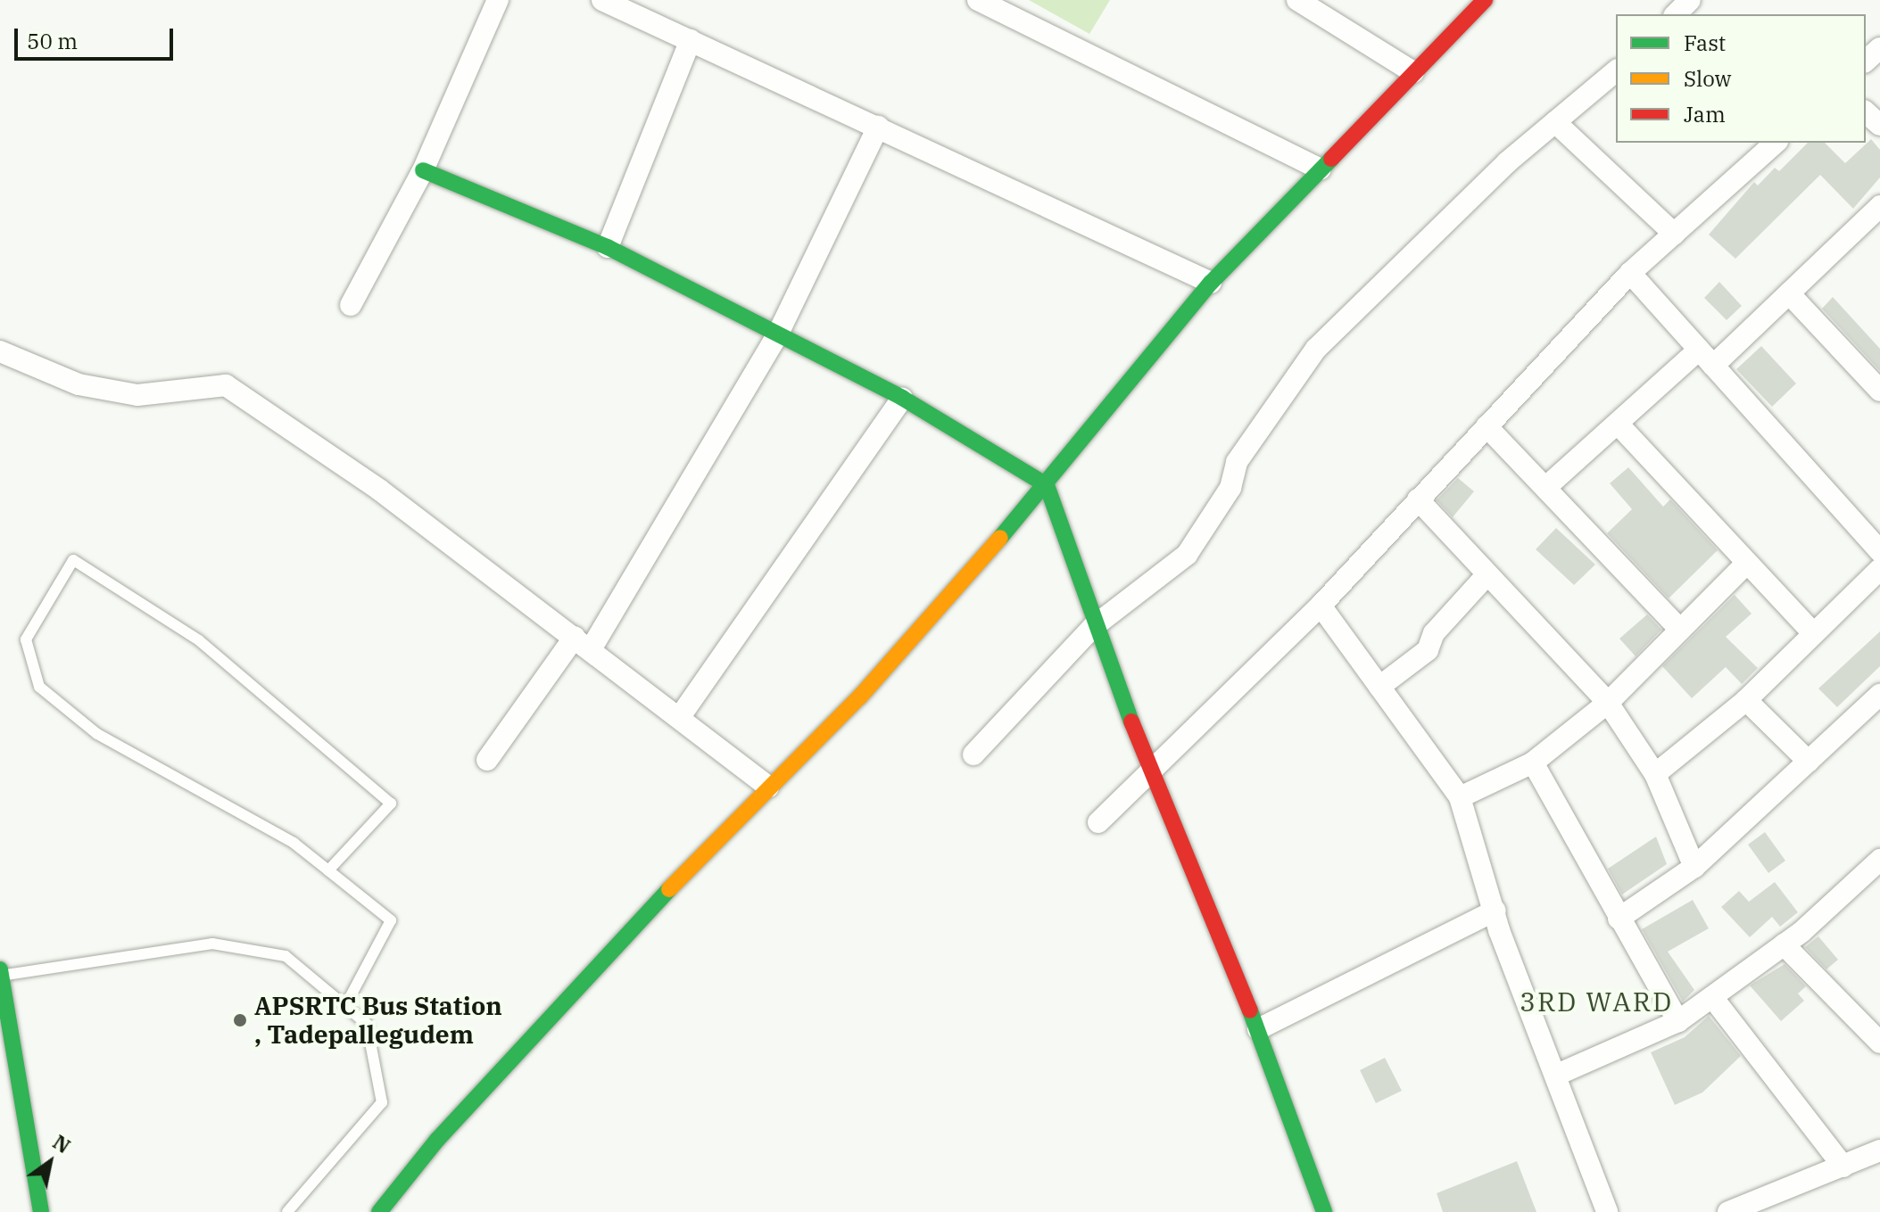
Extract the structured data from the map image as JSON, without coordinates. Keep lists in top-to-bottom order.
{
  "districts": ["3RD WARD"],
  "places": ["APSRTC Bus Station , Tadepallegudem"],
  "legend": ["Fast", "Slow", "Jam"],
  "scale_bar": "50 m",
  "north": "top right"
}
